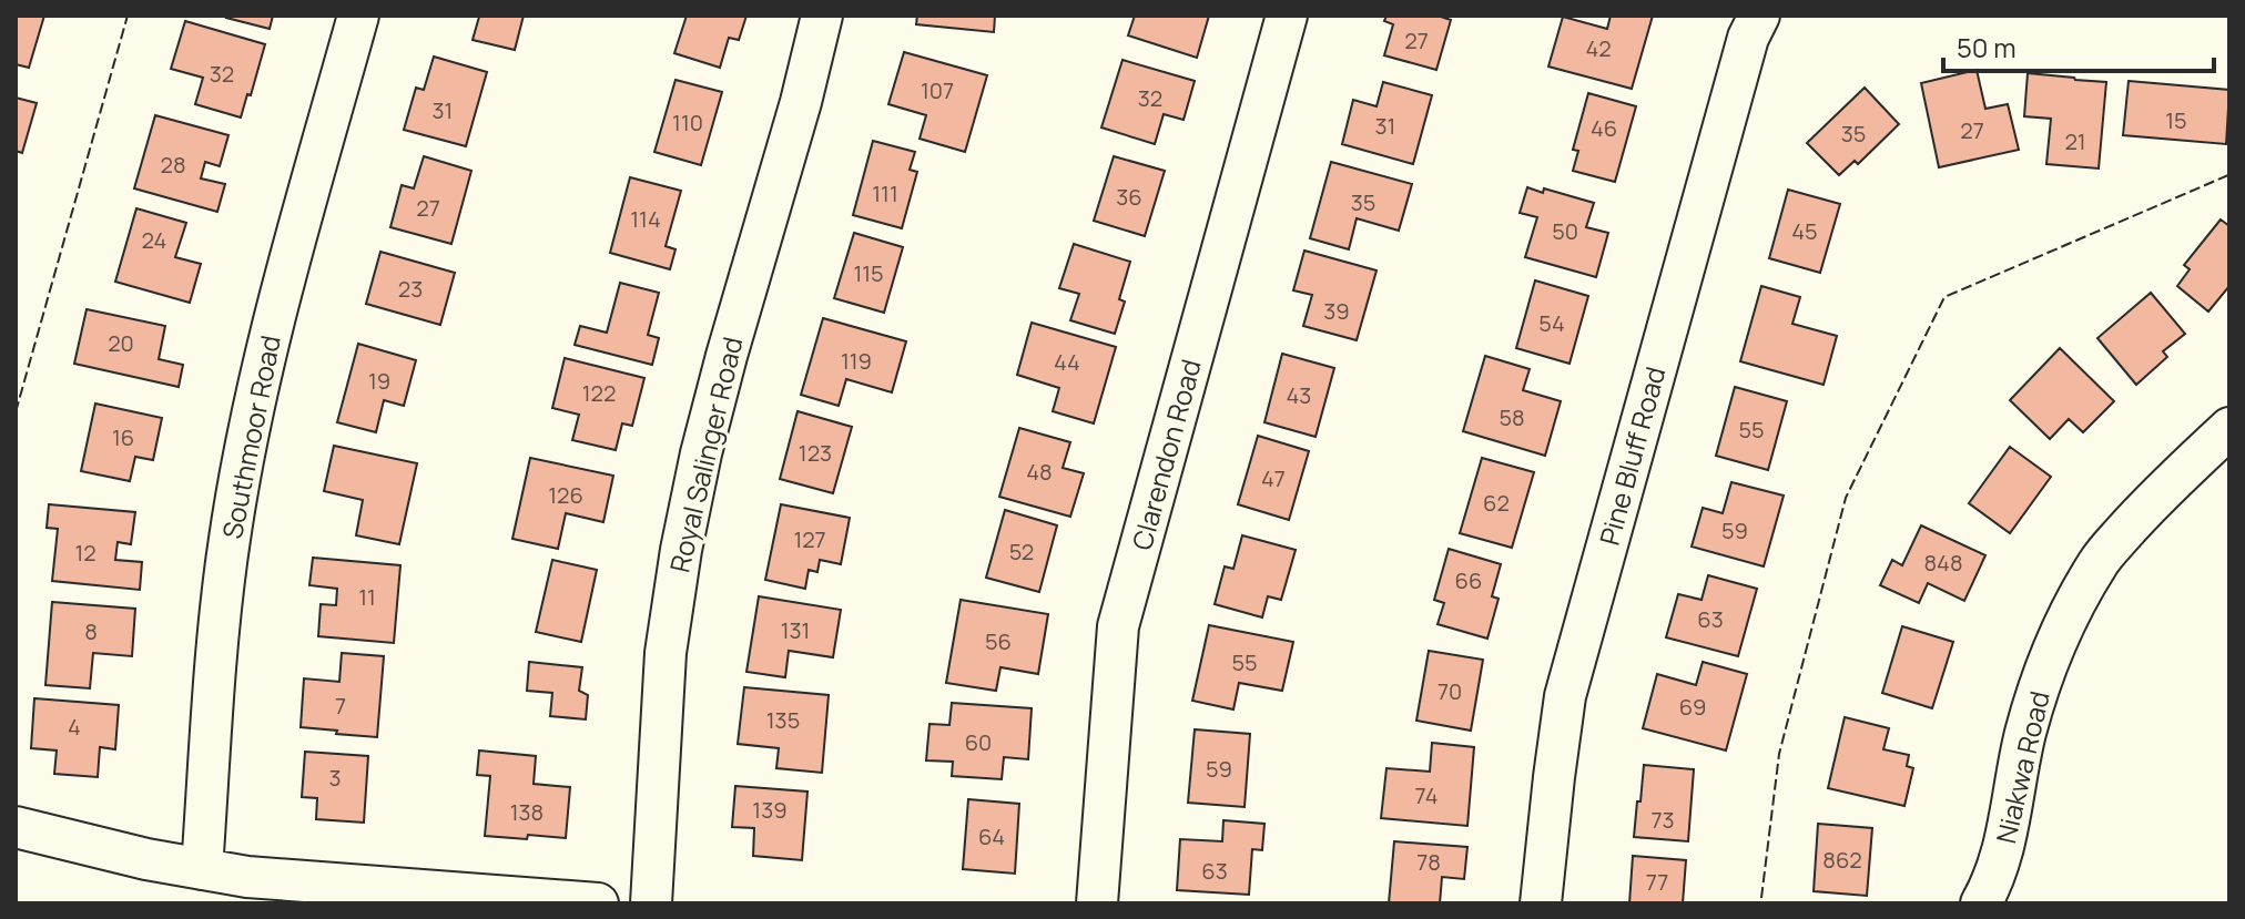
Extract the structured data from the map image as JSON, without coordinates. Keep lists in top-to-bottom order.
{
  "streets": {
    "street": [
      "Southmoor Road",
      "Royal Salinger Road",
      "Clarendon Road",
      "Pine Bluff Road",
      "Niakwa Road"
    ]
  },
  "house_numbers": [
    "27",
    "42",
    "32",
    "107",
    "32",
    "31",
    "15",
    "110",
    "31",
    "46",
    "27",
    "35",
    "21",
    "28",
    "111",
    "36",
    "35",
    "27",
    "114",
    "50",
    "45",
    "24",
    "115",
    "23",
    "39",
    "54",
    "20",
    "119",
    "44",
    "19",
    "122",
    "43",
    "58",
    "55",
    "16",
    "123",
    "48",
    "47",
    "126",
    "62",
    "59",
    "127",
    "52",
    "12",
    "848",
    "66",
    "11",
    "63",
    "131",
    "8",
    "56",
    "55",
    "70",
    "7",
    "69",
    "135",
    "4",
    "60",
    "59",
    "3",
    "74",
    "139",
    "138",
    "73",
    "64",
    "862",
    "78",
    "63",
    "77"
  ],
  "scale_bar": "50 m"
}
